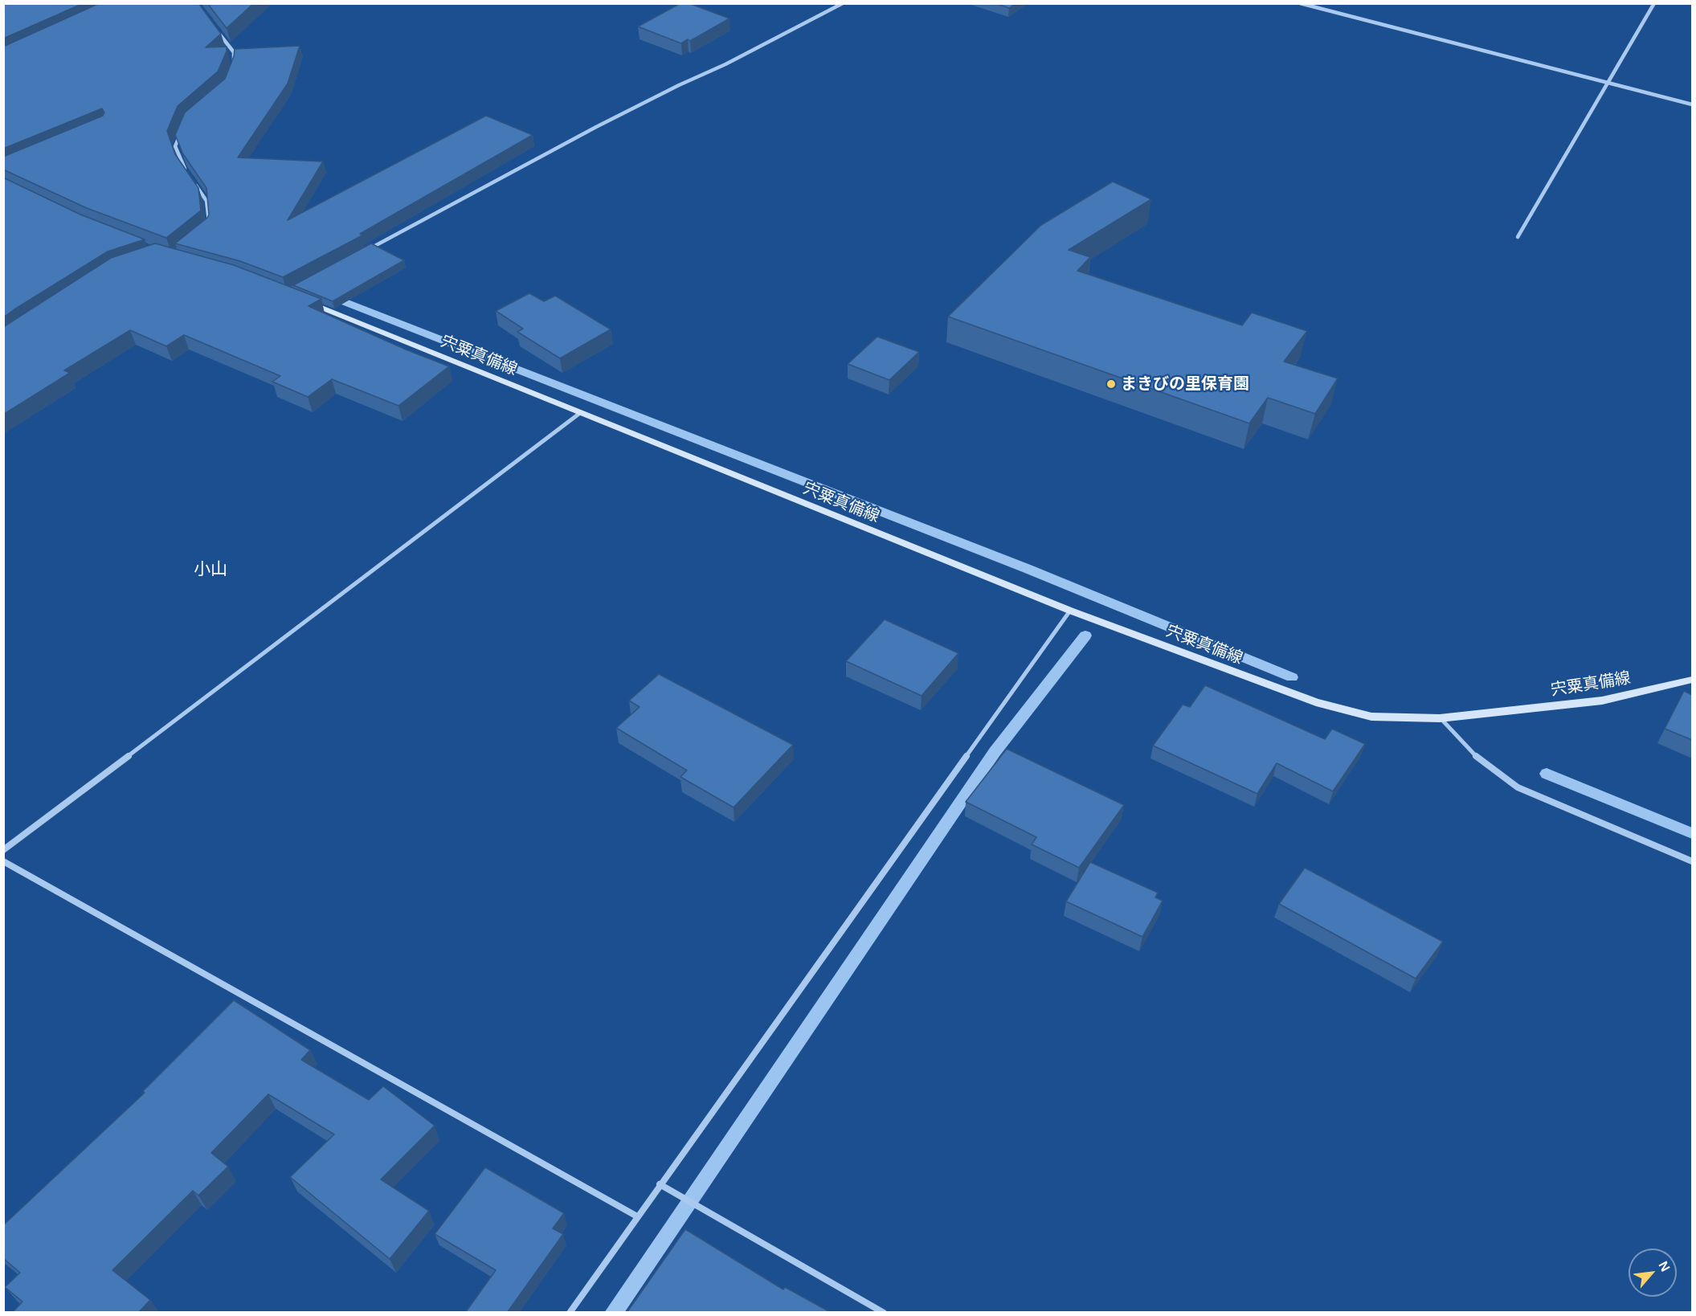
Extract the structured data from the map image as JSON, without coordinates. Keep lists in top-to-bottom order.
{
  "streets": {
    "main road": ["宍粟真備線"]
  },
  "districts": ["小山"],
  "places": ["まきびの里保育園"],
  "north": "top right"
}
